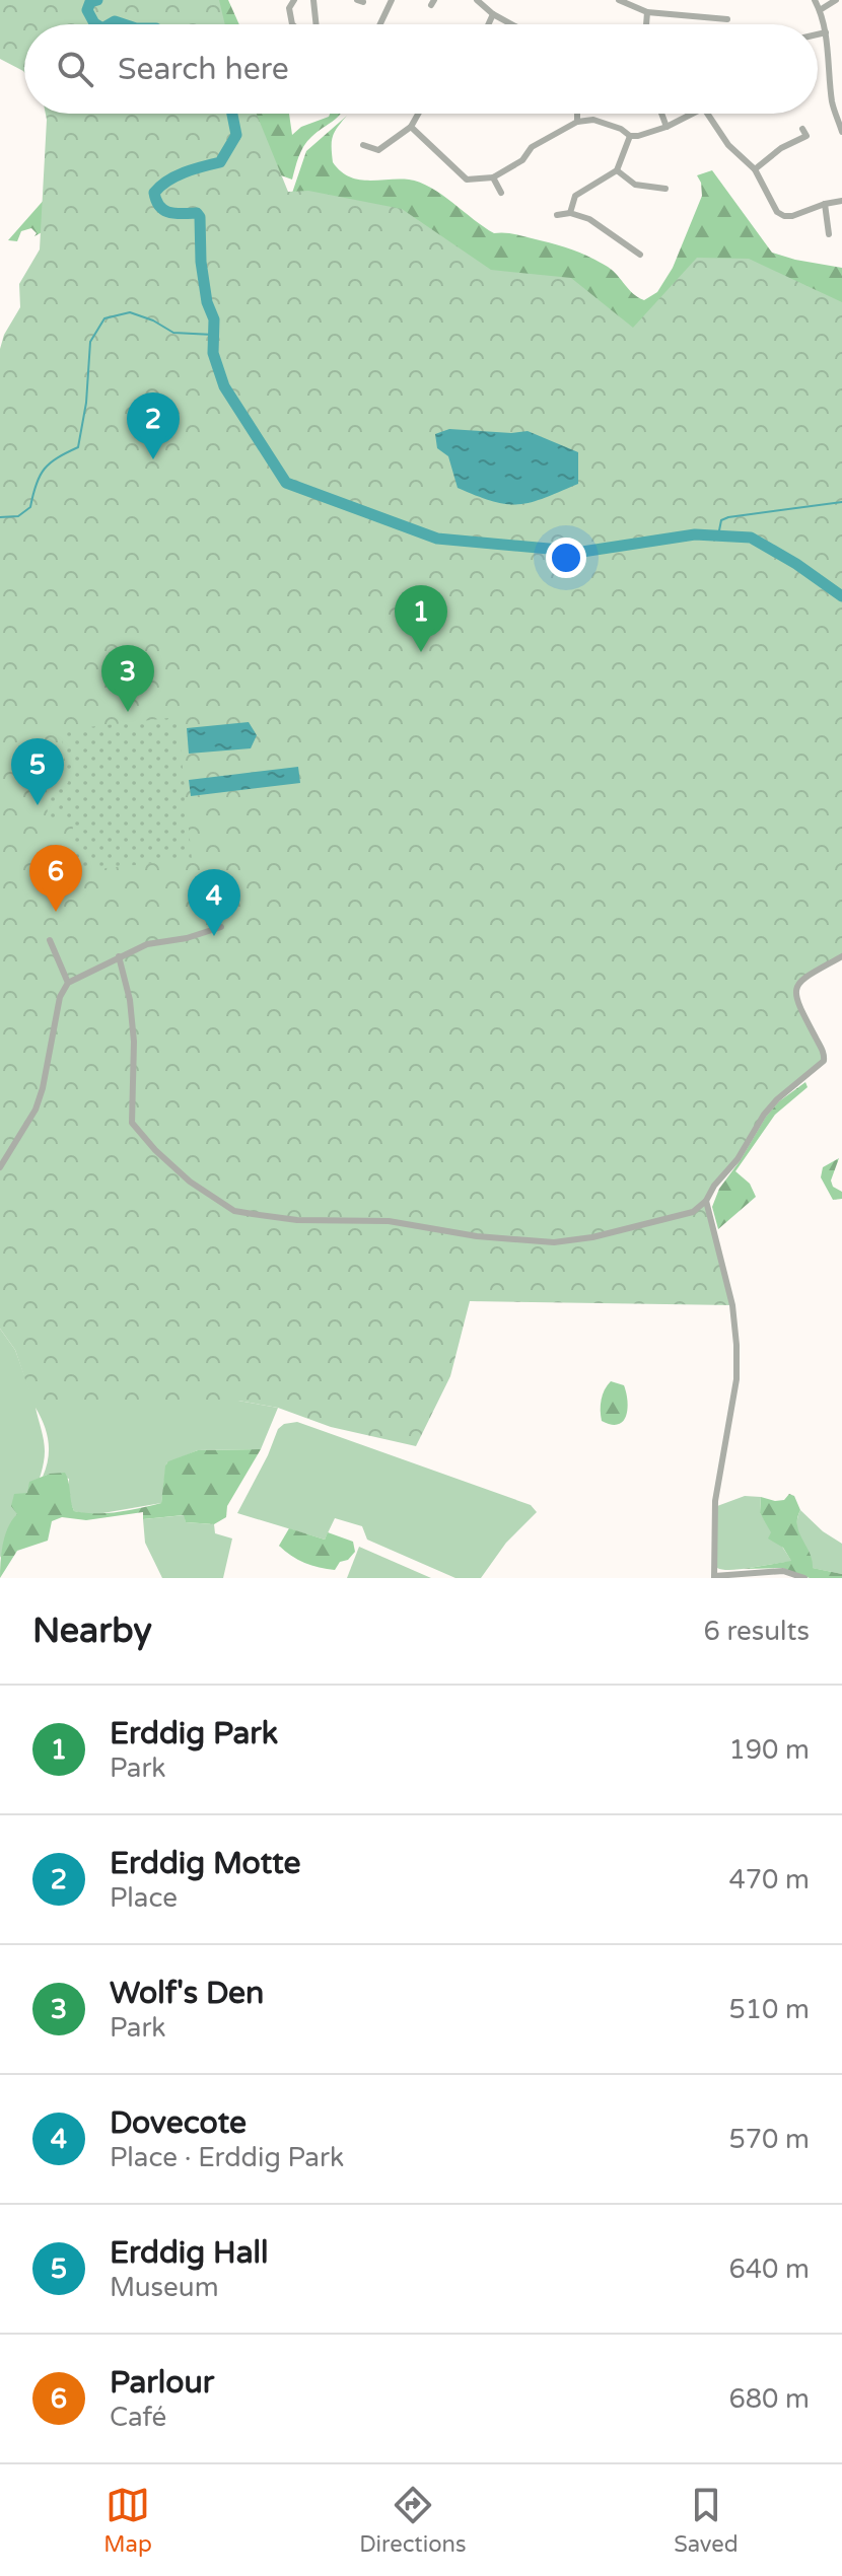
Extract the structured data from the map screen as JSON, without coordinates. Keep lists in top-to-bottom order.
{
  "page": {
    "search": "Search here",
    "pins": [
      "2",
      "1",
      "3",
      "5",
      "6",
      "4"
    ],
    "heading": ["Nearby", "6 results"],
    "list": [
      {
        "mark": "1",
        "name": "Erddig Park",
        "note": "Park",
        "value": "190 m"
      },
      {
        "mark": "2",
        "name": "Erddig Motte",
        "note": "Place",
        "value": "470 m"
      },
      {
        "mark": "3",
        "name": "Wolf's Den",
        "note": "Park",
        "value": "510 m"
      },
      {
        "mark": "4",
        "name": "Dovecote",
        "note": "Place · Erddig Park",
        "value": "570 m"
      },
      {
        "mark": "5",
        "name": "Erddig Hall",
        "note": "Museum",
        "value": "640 m"
      },
      {
        "mark": "6",
        "name": "Parlour",
        "note": "Café",
        "value": "680 m"
      }
    ],
    "nav": ["Map", "Directions", "Saved"]
  }
}
